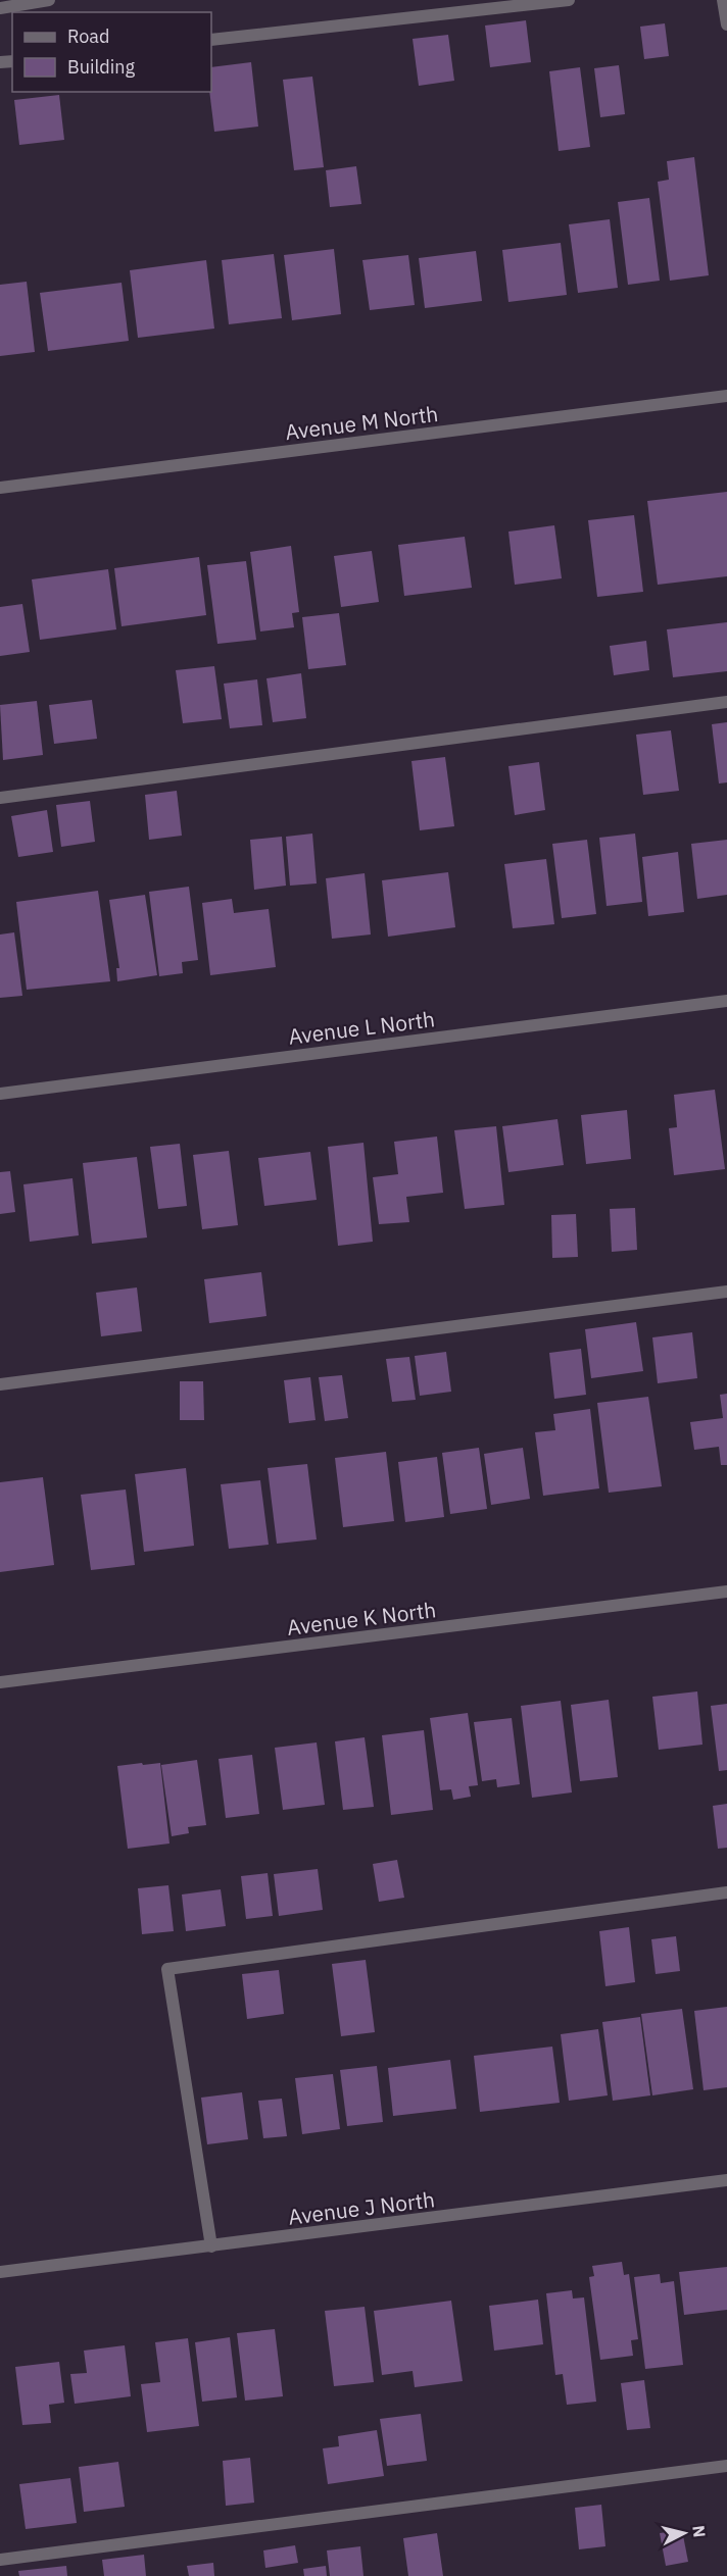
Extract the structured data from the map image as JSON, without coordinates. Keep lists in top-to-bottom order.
{
  "streets": {
    "street": [
      "Avenue M North",
      "Avenue L North",
      "Avenue K North",
      "Avenue J North"
    ]
  },
  "legend": ["Road", "Building"],
  "north": "right"
}
